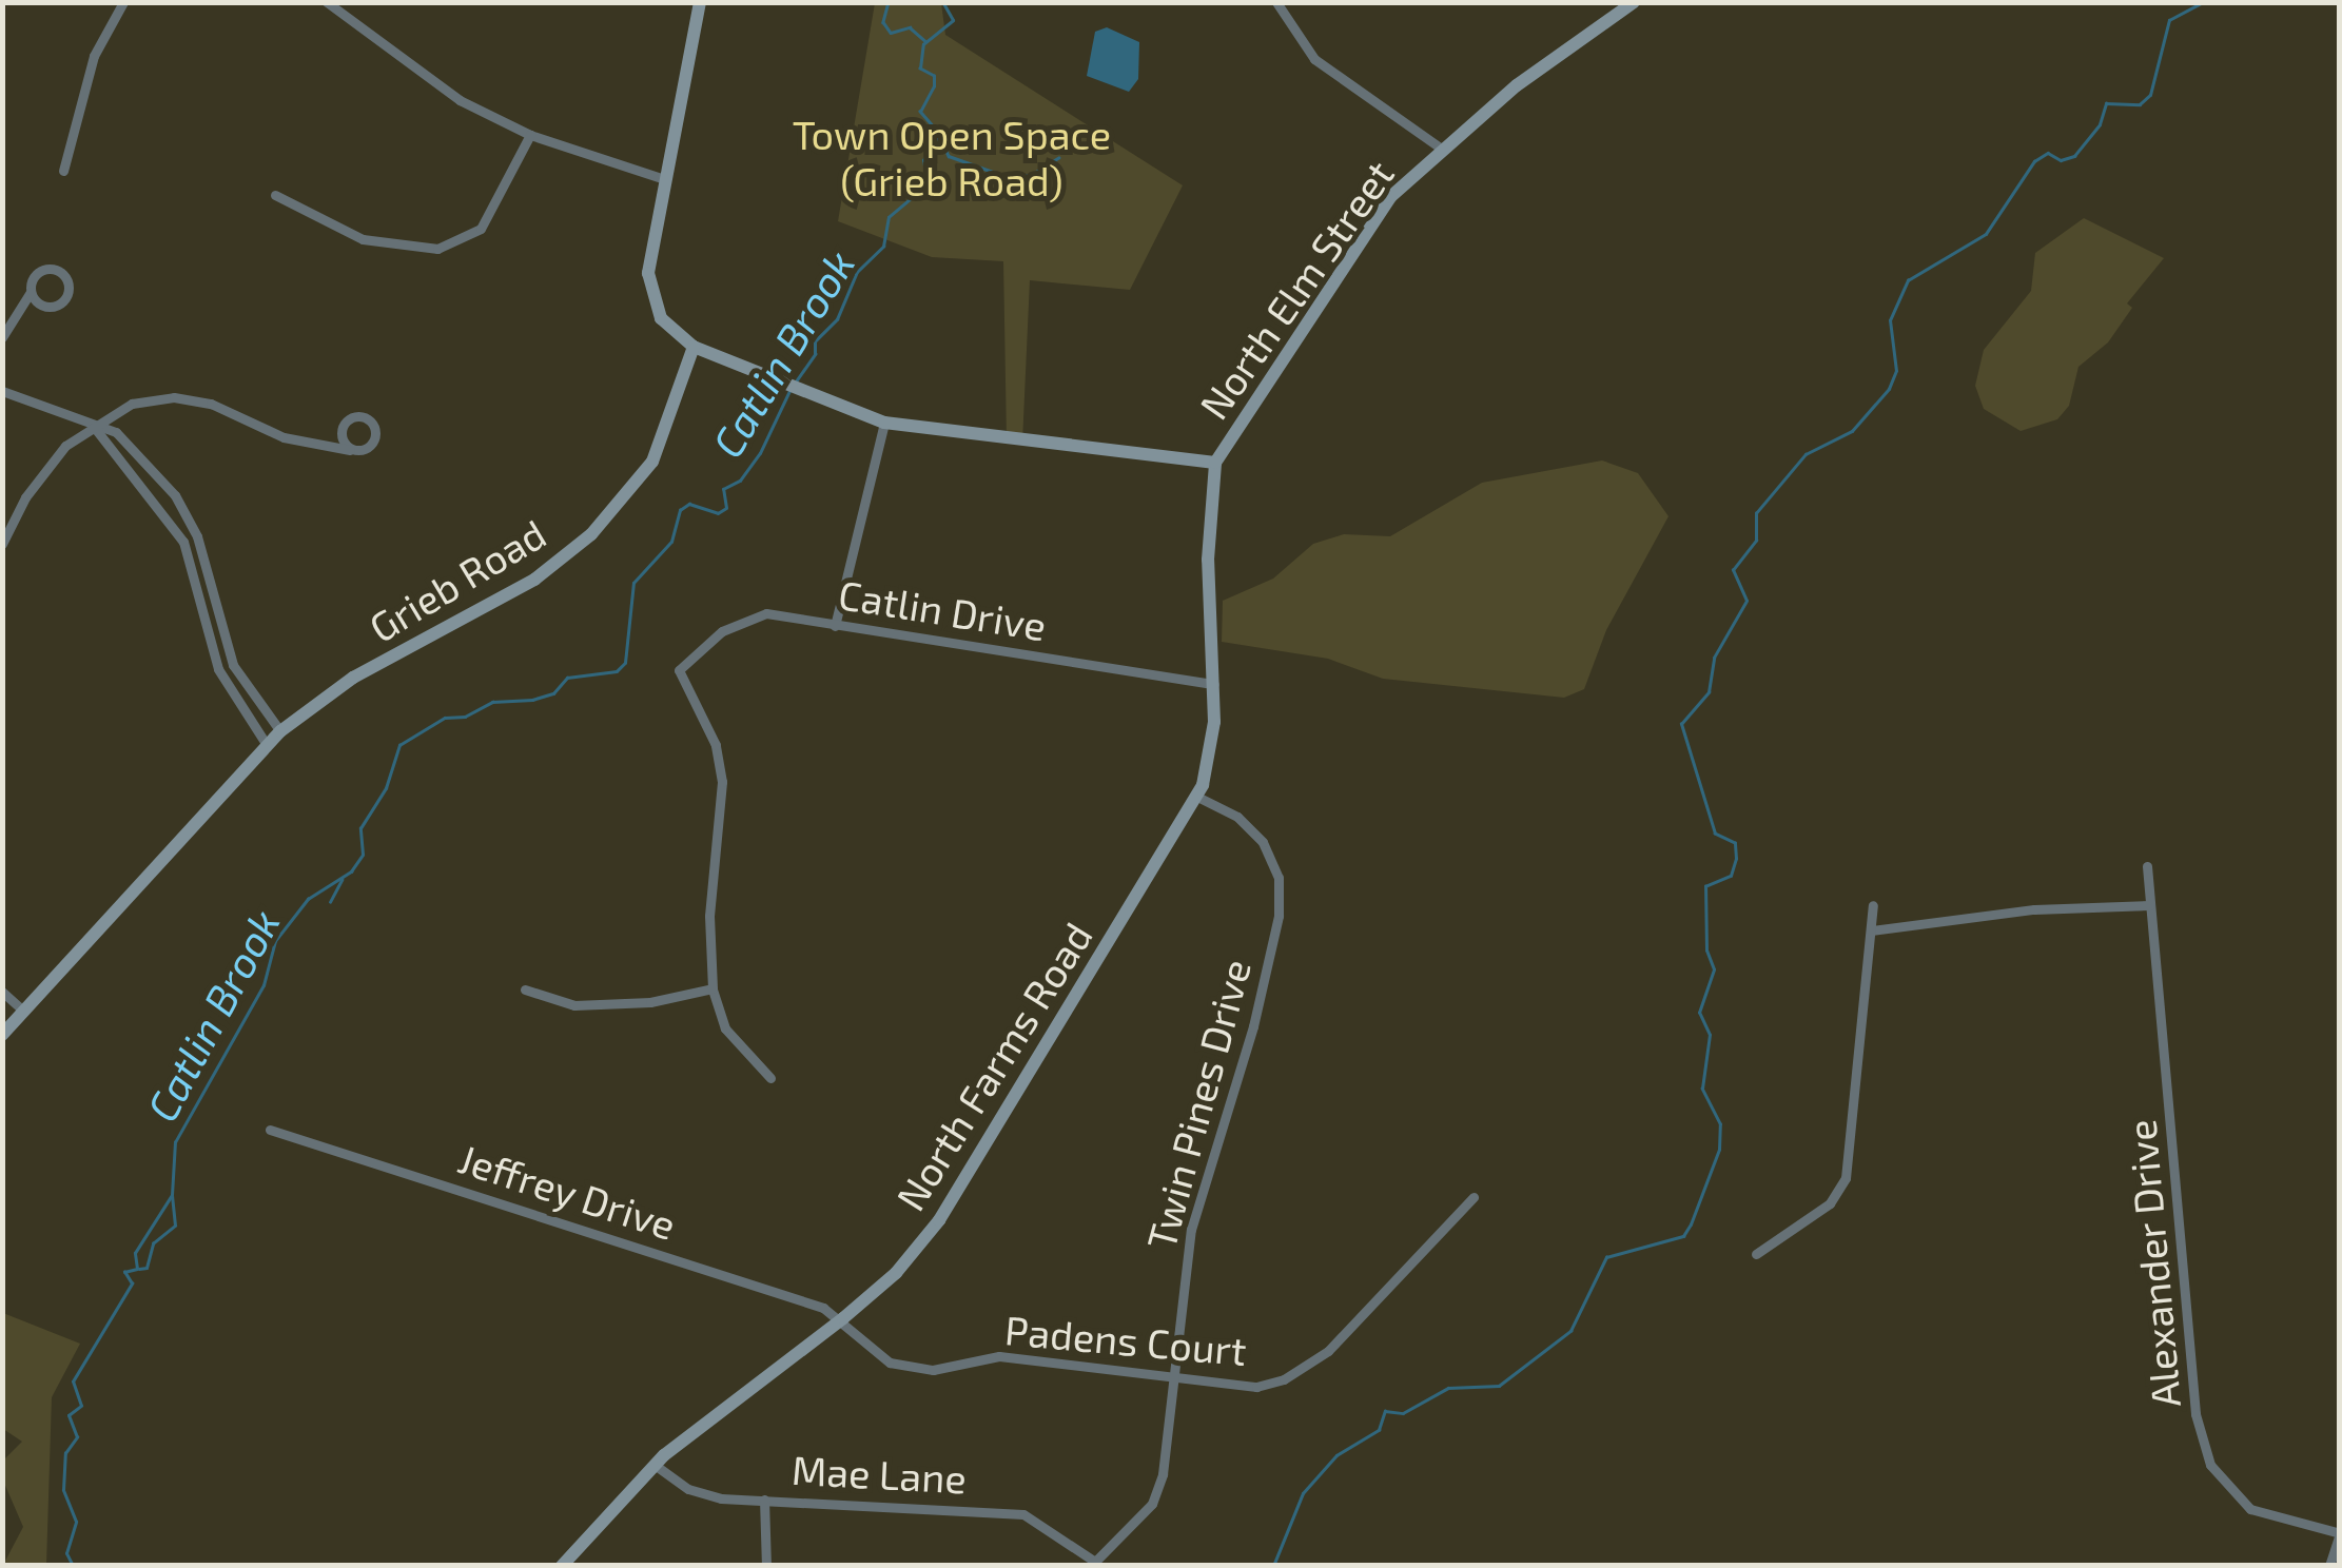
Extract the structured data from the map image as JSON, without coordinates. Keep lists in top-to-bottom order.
{
  "streets": {
    "main road": ["North Elm Street", "Grieb Road", "North Farms Road"],
    "street": [
      "Catlin Drive",
      "Twin Pines Drive",
      "Jeffrey Drive",
      "Alexander Drive",
      "Padens Court",
      "Mae Lane"
    ]
  },
  "crossings": [
    ["North Elm Street", "North Farms Road"],
    ["Catlin Drive", "North Farms Road"],
    ["North Farms Road", "Twin Pines Drive"],
    ["North Farms Road", "Jeffrey Drive"],
    ["North Farms Road", "Padens Court"],
    ["North Farms Road", "Mae Lane"],
    ["Twin Pines Drive", "Padens Court"],
    ["Twin Pines Drive", "Mae Lane"],
    ["Jeffrey Drive", "Padens Court"]
  ],
  "water": ["Catlin Brook"],
  "parks": ["Town Open Space (Grieb Road)"]
}
